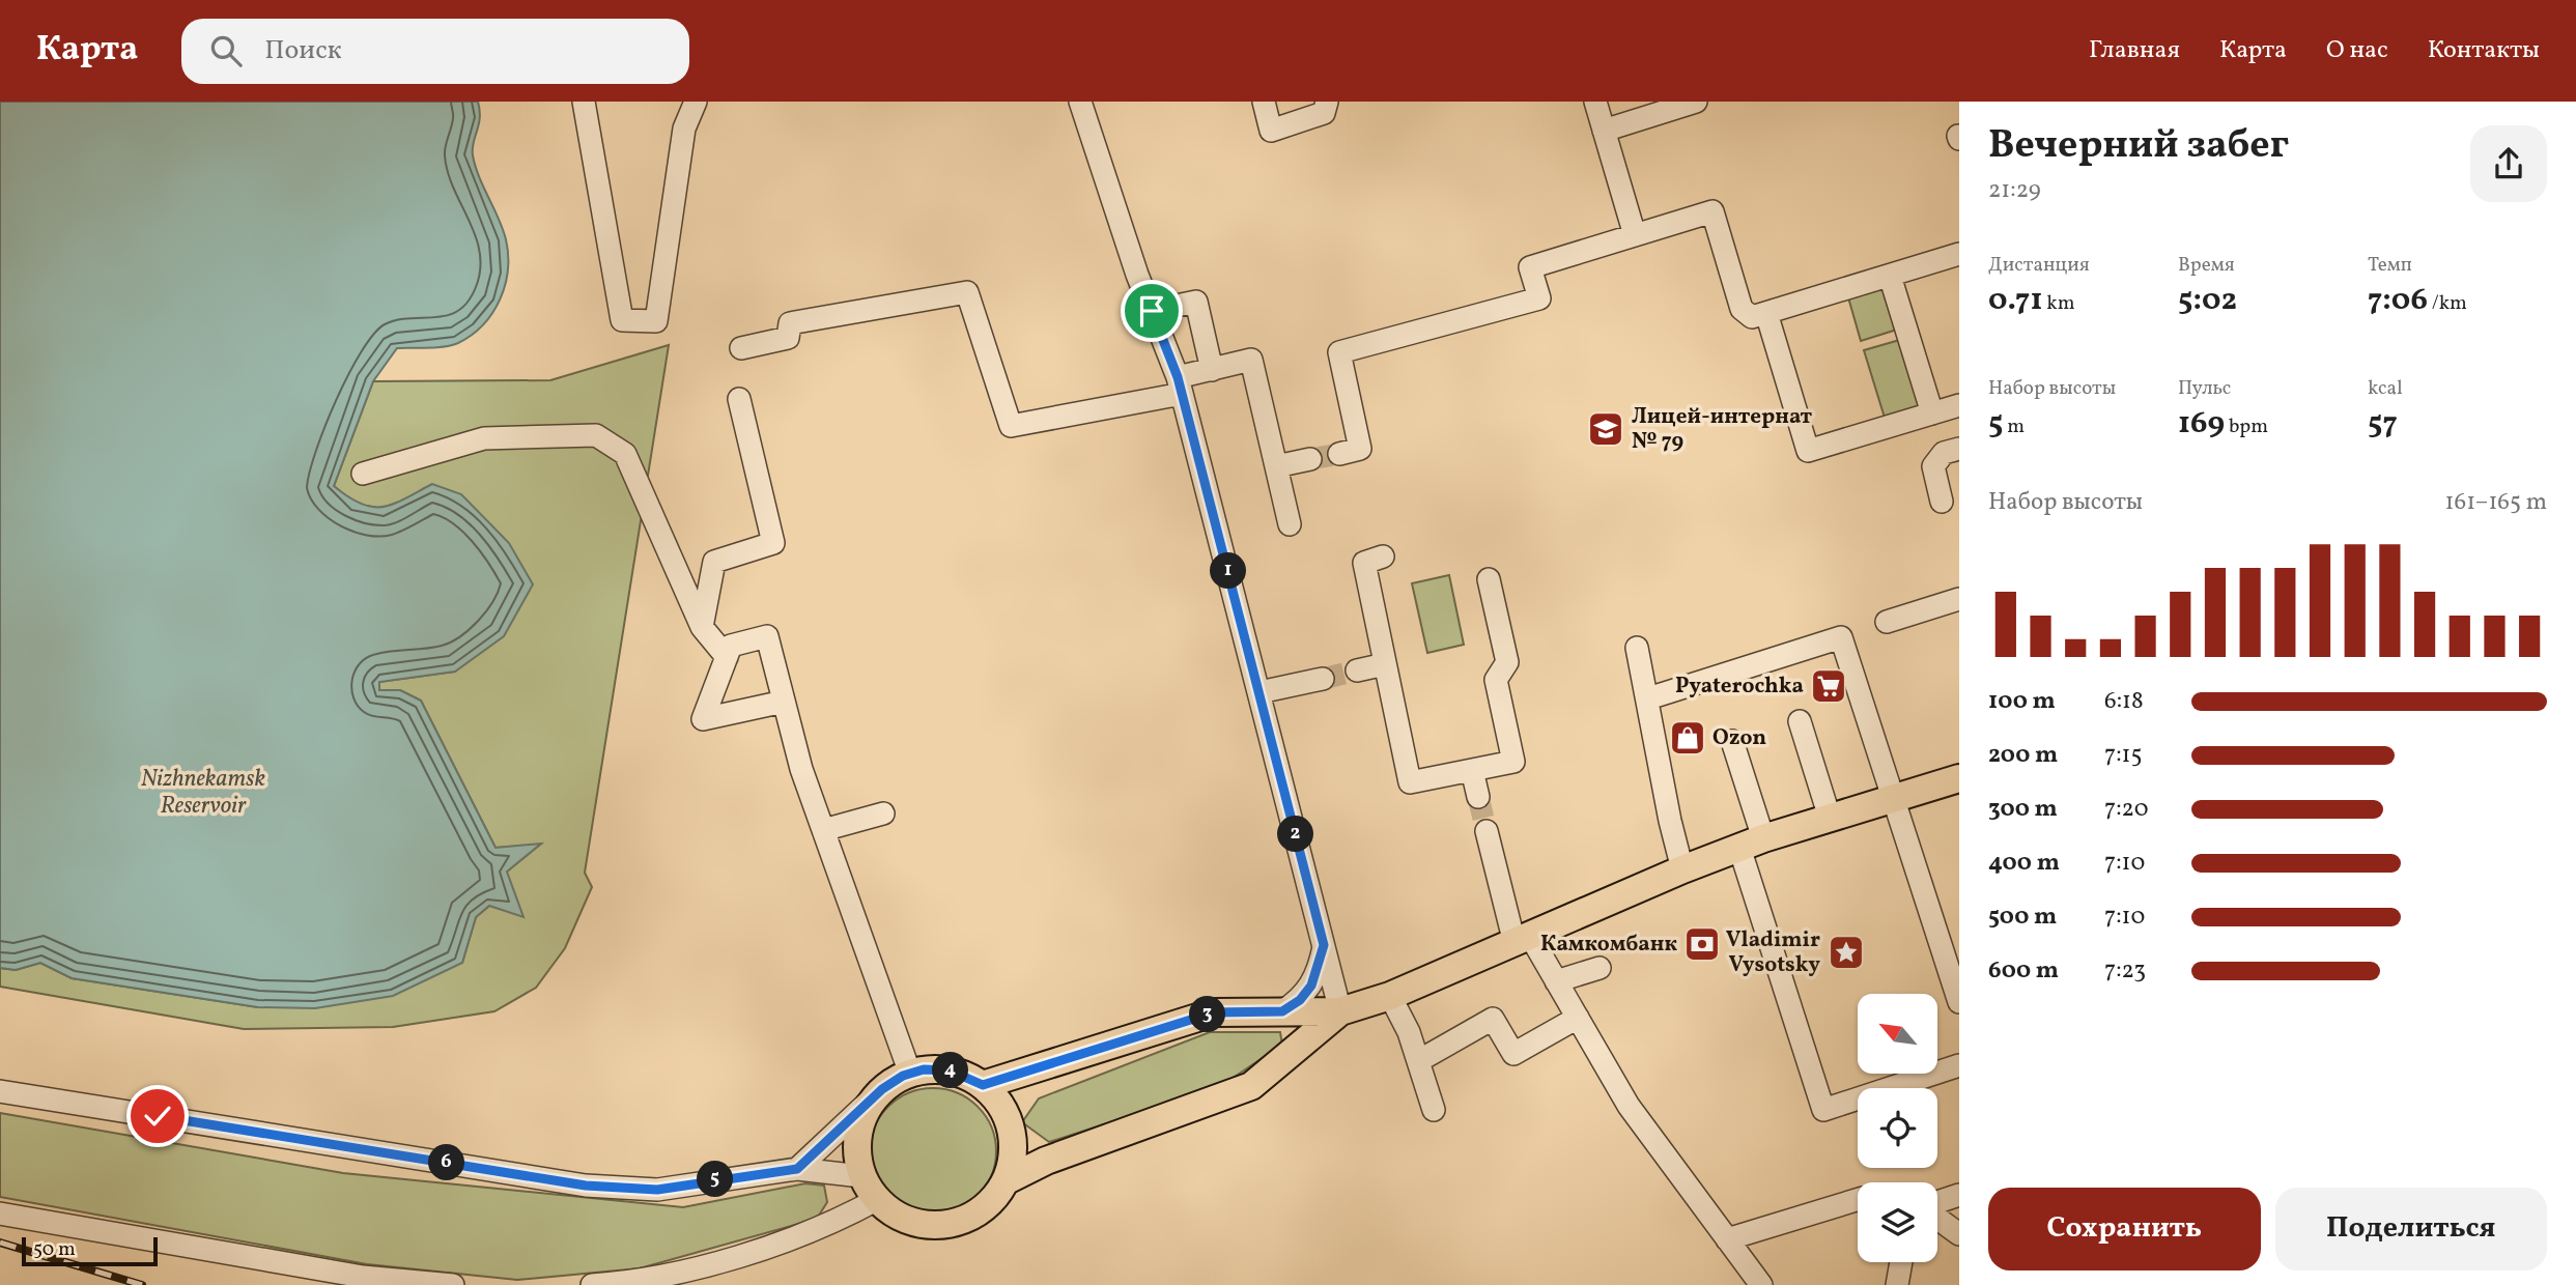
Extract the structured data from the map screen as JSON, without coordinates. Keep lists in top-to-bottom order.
{
  "water": ["Nizhnekamsk Reservoir"],
  "places": {
    "school or university": ["Лицей-интернат № 79"],
    "supermarket": ["Pyaterochka"],
    "shop": ["Ozon"],
    "bank": ["Камкомбанк"],
    "place": ["Vladimir Vysotsky"]
  },
  "scale_bar": "50 m",
  "north": "top left",
  "page": {
    "header": "Карта",
    "search": "Поиск",
    "nav": [
      "Главная",
      "Карта",
      "О нас",
      "Контакты"
    ],
    "heading": ["Вечерний забег", "21:29"],
    "stats": [
      ["Дистанция", "0.71 km"],
      ["Время", "5:02"],
      ["Темп", "7:06 /km"],
      ["Набор высоты", "5 m"],
      ["Пульс", "169 bpm"],
      ["kcal", "57"]
    ],
    "chart": ["Набор высоты", "161–165 m"],
    "pins": [
      "1",
      "2",
      "3",
      "4",
      "6",
      "5"
    ],
    "list": [
      {
        "name": "100 m",
        "note": "6:18"
      },
      {
        "name": "200 m",
        "note": "7:15"
      },
      {
        "name": "300 m",
        "note": "7:20"
      },
      {
        "name": "400 m",
        "note": "7:10"
      },
      {
        "name": "500 m",
        "note": "7:10"
      },
      {
        "name": "600 m",
        "note": "7:23"
      }
    ],
    "buttons": ["Сохранить", "Поделиться"],
    "scale": "50 m"
  }
}
